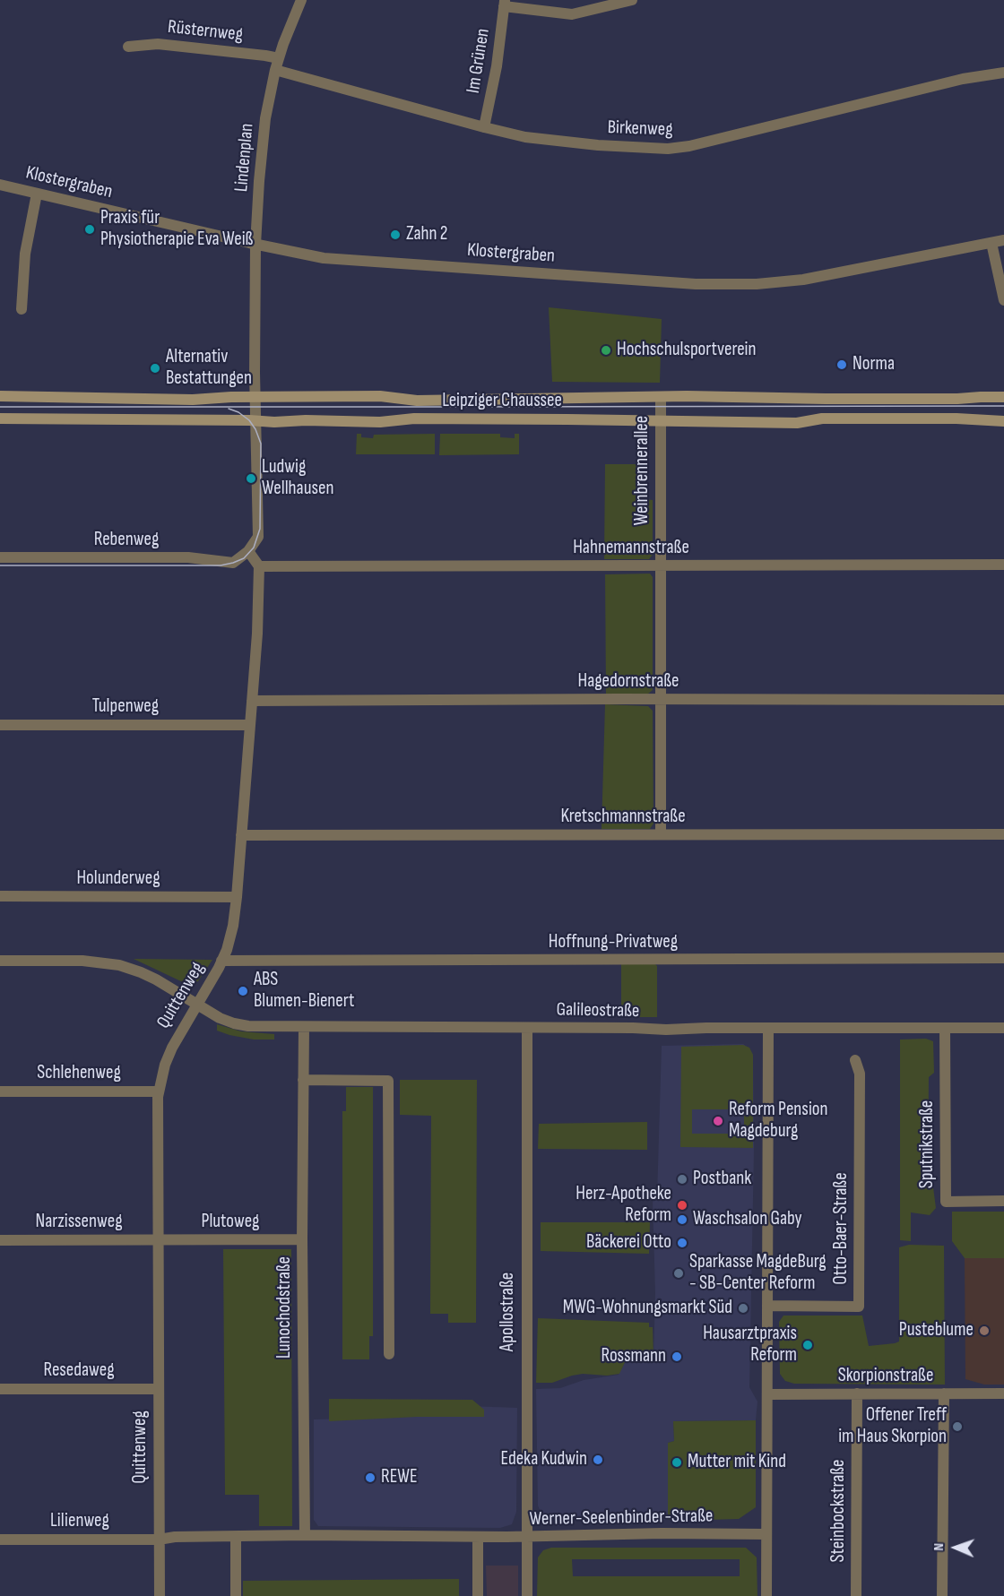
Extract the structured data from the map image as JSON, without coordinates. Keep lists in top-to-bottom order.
{
  "streets": {
    "main road": ["Leipziger Chaussee"],
    "street": [
      "Rüsternweg",
      "Im Grünen",
      "Birkenweg",
      "Lindenplan",
      "Klostergraben",
      "Weinbrennerallee",
      "Rebenweg",
      "Hahnemannstraße",
      "Hagedornstraße",
      "Tulpenweg",
      "Kretschmannstraße",
      "Holunderweg",
      "Hoffnung-Privatweg",
      "Quittenweg",
      "Galileostraße",
      "Schlehenweg",
      "Sputnikstraße",
      "Narzissenweg",
      "Plutoweg",
      "Otto-Baer-Straße",
      "Lunochodstraße",
      "Apollostraße",
      "Resedaweg",
      "Skorpionstraße",
      "Steinbockstraße",
      "Werner-Seelenbinder-Straße",
      "Lilienweg"
    ]
  },
  "crossings": [
    ["Rüsternweg", "Lindenplan"],
    ["Im Grünen", "Birkenweg"],
    ["Birkenweg", "Lindenplan"],
    ["Lindenplan", "Klostergraben"],
    ["Lindenplan", "Leipziger Chaussee"],
    ["Leipziger Chaussee", "Weinbrennerallee"],
    ["Weinbrennerallee", "Hahnemannstraße"],
    ["Weinbrennerallee", "Hagedornstraße"],
    ["Weinbrennerallee", "Kretschmannstraße"],
    ["Hahnemannstraße", "Quittenweg"],
    ["Hagedornstraße", "Quittenweg"],
    ["Tulpenweg", "Quittenweg"],
    ["Kretschmannstraße", "Quittenweg"],
    ["Holunderweg", "Quittenweg"],
    ["Hoffnung-Privatweg", "Quittenweg"],
    ["Quittenweg", "Galileostraße"],
    ["Quittenweg", "Schlehenweg"],
    ["Quittenweg", "Narzissenweg"],
    ["Quittenweg", "Plutoweg"],
    ["Quittenweg", "Resedaweg"],
    ["Quittenweg", "Werner-Seelenbinder-Straße"],
    ["Quittenweg", "Lilienweg"],
    ["Galileostraße", "Sputnikstraße"],
    ["Galileostraße", "Lunochodstraße"],
    ["Galileostraße", "Apollostraße"],
    ["Narzissenweg", "Plutoweg"],
    ["Plutoweg", "Lunochodstraße"],
    ["Lunochodstraße", "Werner-Seelenbinder-Straße"],
    ["Apollostraße", "Werner-Seelenbinder-Straße"],
    ["Skorpionstraße", "Steinbockstraße"],
    ["Werner-Seelenbinder-Straße", "Lilienweg"]
  ],
  "places": [
    "Praxis für Physiotherapie Eva Weiß",
    "Zahn 2",
    "Hochschulsportverein",
    "Norma",
    "Alternativ Bestattungen",
    "Ludwig Wellhausen",
    "ABS Blumen-Bienert",
    "Reform Pension Magdeburg",
    "Postbank",
    "Herz-Apotheke Reform",
    "Waschsalon Gaby",
    "Bäckerei Otto",
    "Sparkasse MagdeBurg - SB-Center Reform",
    "MWG-Wohnungsmarkt Süd",
    "Pusteblume",
    "Hausarztpraxis Reform",
    "Rossmann",
    "Offener Treff im Haus Skorpion",
    "Edeka Kudwin",
    "Mutter mit Kind",
    "REWE"
  ],
  "north": "left"
}
